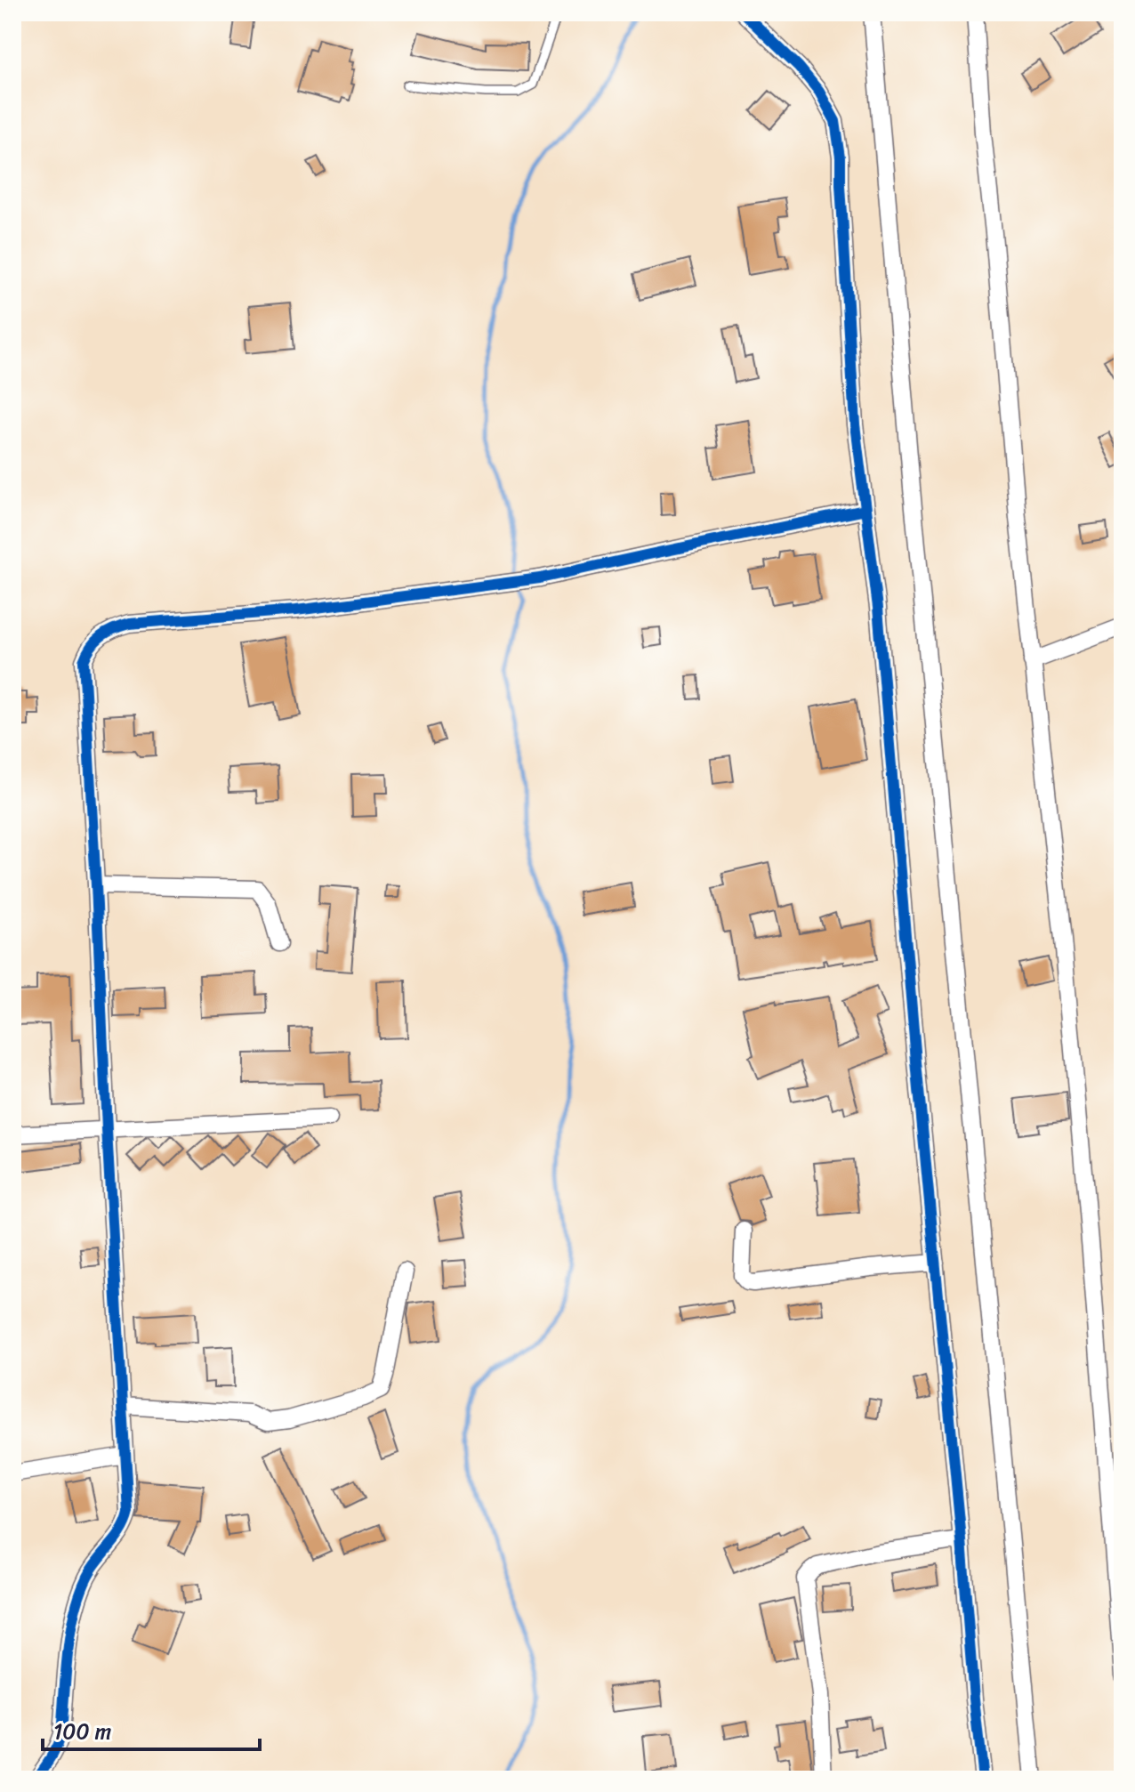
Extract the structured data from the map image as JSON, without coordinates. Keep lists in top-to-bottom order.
{
  "scale_bar": "100 m"
}
